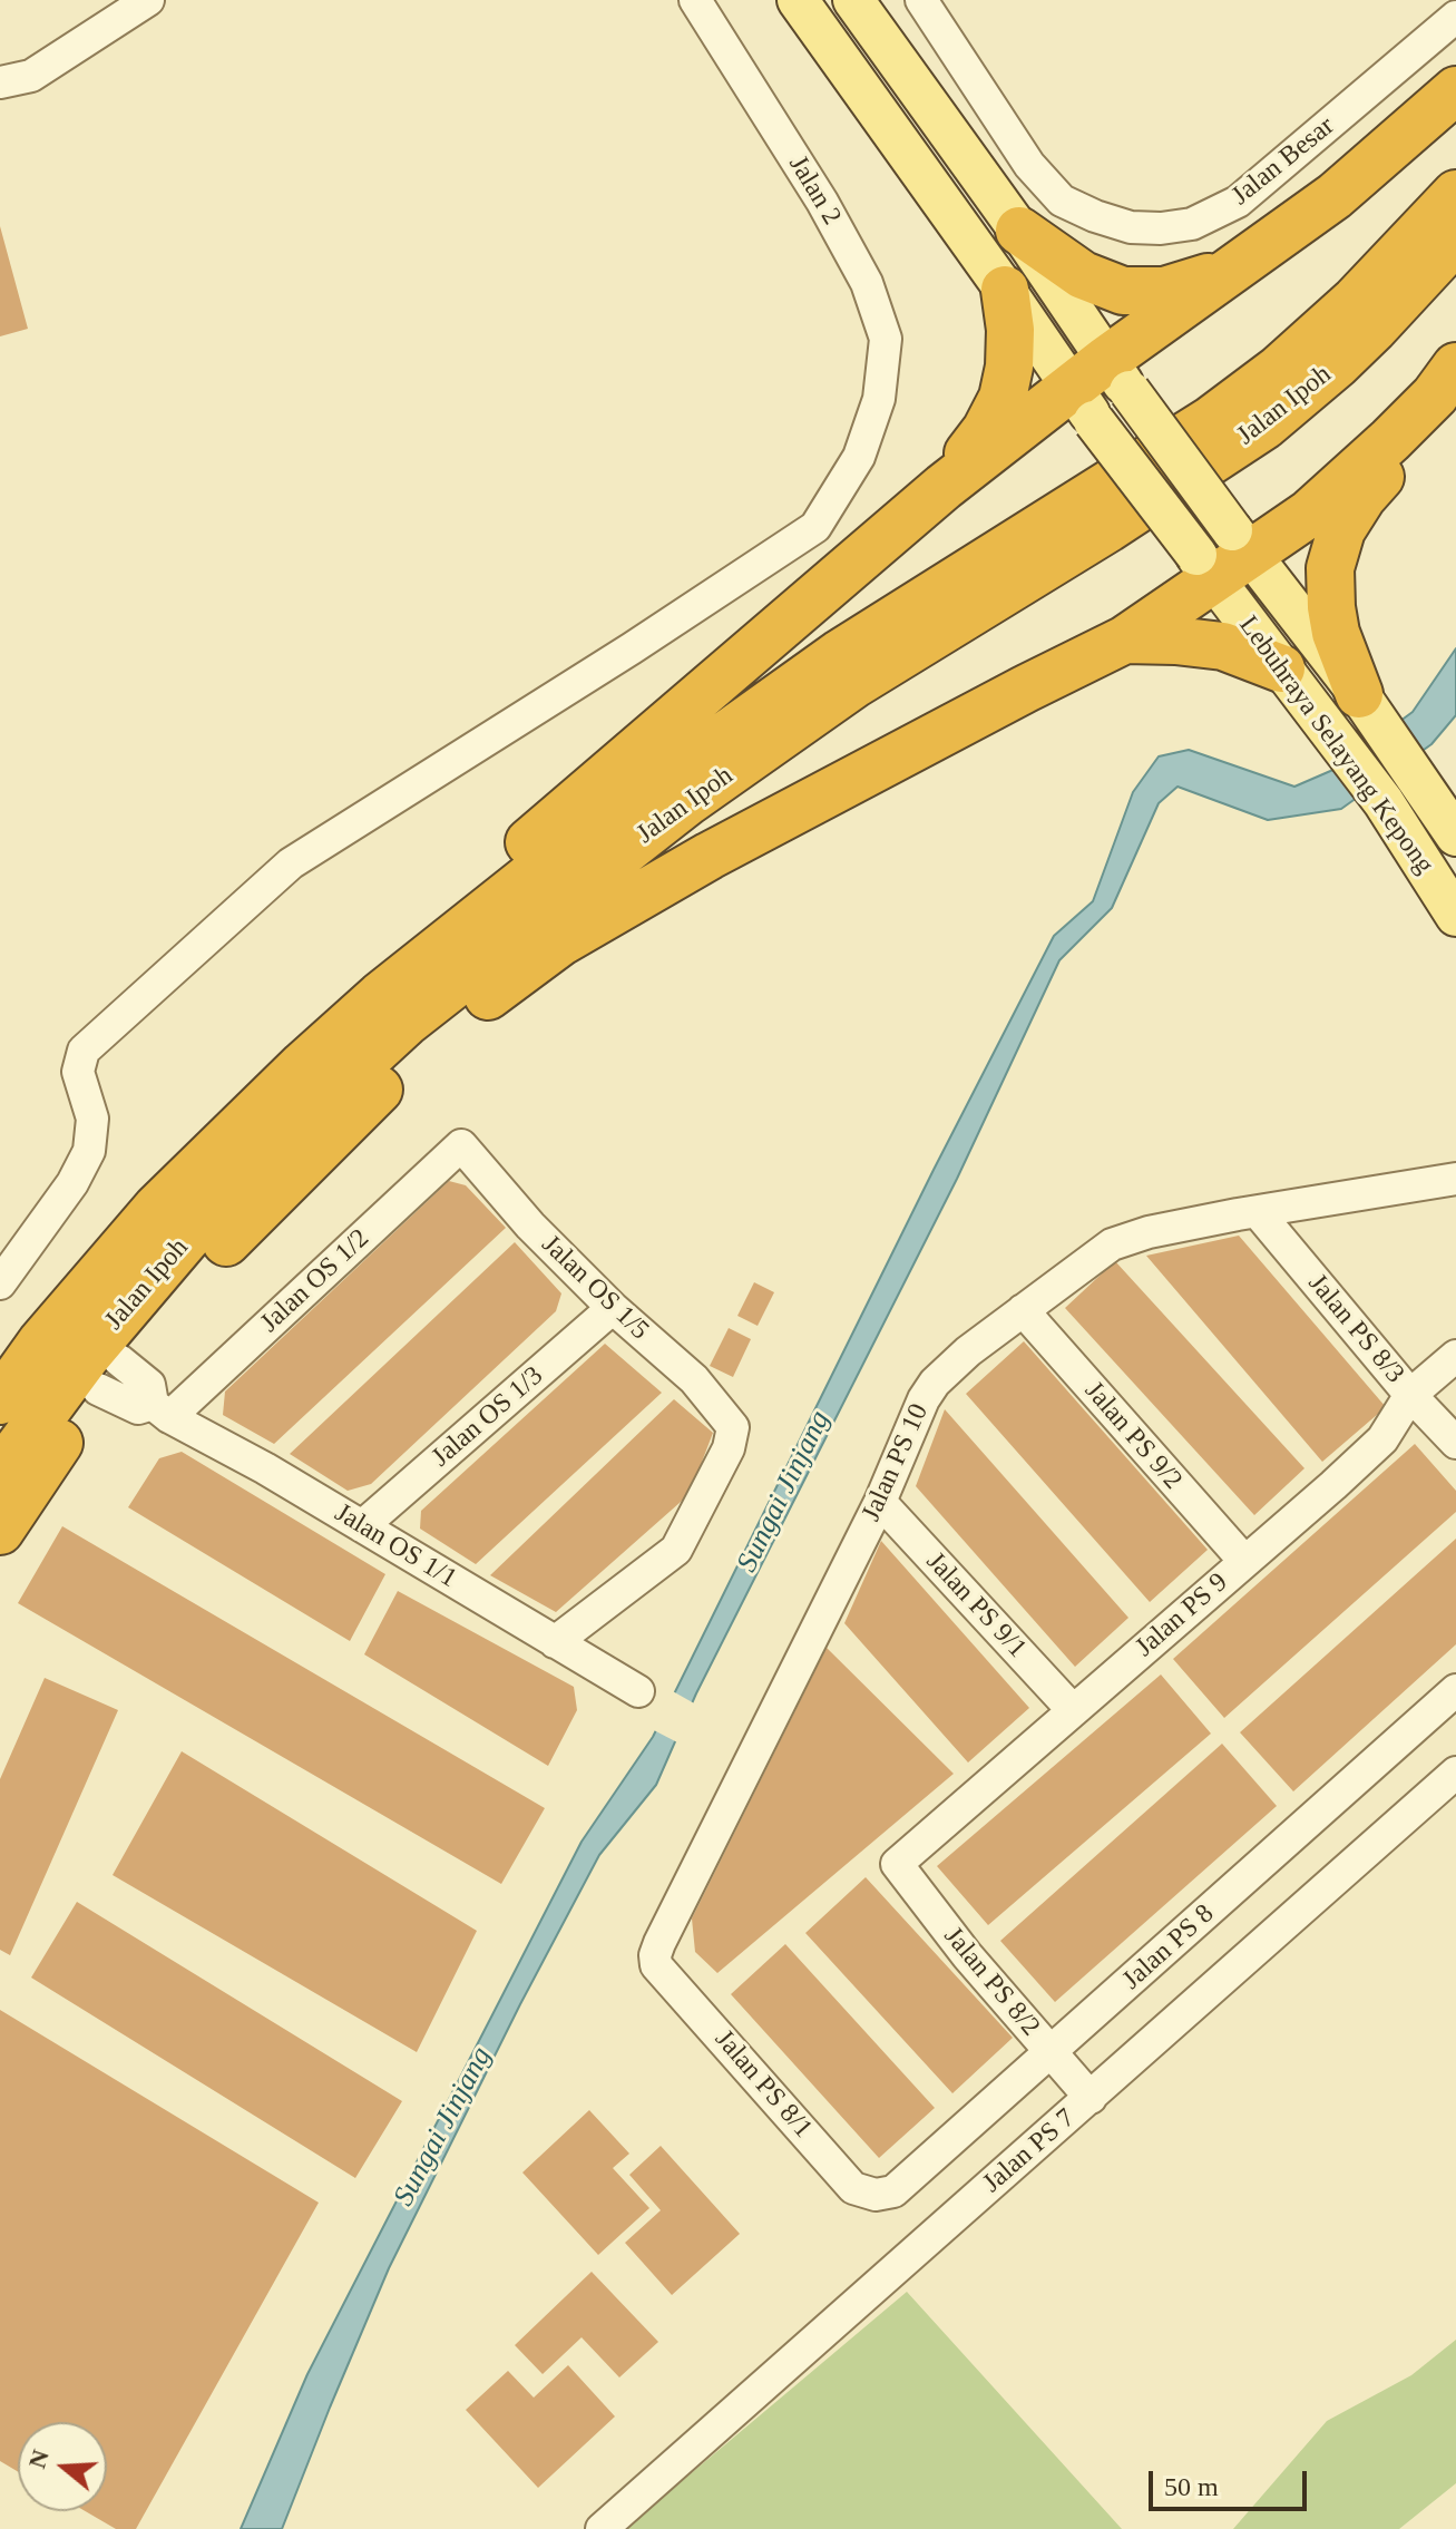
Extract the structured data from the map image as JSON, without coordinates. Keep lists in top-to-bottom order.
{
  "streets": {
    "highway": ["Jalan Ipoh"],
    "main road": ["Lebuhraya Selayang Kepong"],
    "street": [
      "Jalan Besar",
      "Jalan 2",
      "Jalan OS 1/2",
      "Jalan OS 1/5",
      "Jalan PS 8/3",
      "Jalan OS 1/3",
      "Jalan PS 9/2",
      "Jalan PS 10",
      "Jalan OS 1/1",
      "Jalan PS 9/1",
      "Jalan PS 9",
      "Jalan PS 8",
      "Jalan PS 8/2",
      "Jalan PS 8/1",
      "Jalan PS 7"
    ]
  },
  "crossings": [
    ["Jalan OS 1/2", "Jalan OS 1/5"],
    ["Jalan OS 1/2", "Jalan OS 1/1"],
    ["Jalan OS 1/5", "Jalan OS 1/3"],
    ["Jalan OS 1/5", "Jalan OS 1/1"],
    ["Jalan PS 8/3", "Jalan PS 10"],
    ["Jalan PS 8/3", "Jalan PS 9"],
    ["Jalan OS 1/3", "Jalan OS 1/1"],
    ["Jalan PS 9/2", "Jalan PS 10"],
    ["Jalan PS 9/2", "Jalan PS 9"],
    ["Jalan PS 10", "Jalan PS 9/1"],
    ["Jalan PS 10", "Jalan PS 8/1"],
    ["Jalan PS 9/1", "Jalan PS 9"],
    ["Jalan PS 9", "Jalan PS 8/2"],
    ["Jalan PS 8", "Jalan PS 8/2"],
    ["Jalan PS 8", "Jalan PS 8/1"],
    ["Jalan PS 8/2", "Jalan PS 7"]
  ],
  "water": ["Sungai Jinjang"],
  "scale_bar": "50 m",
  "north": "left"
}
